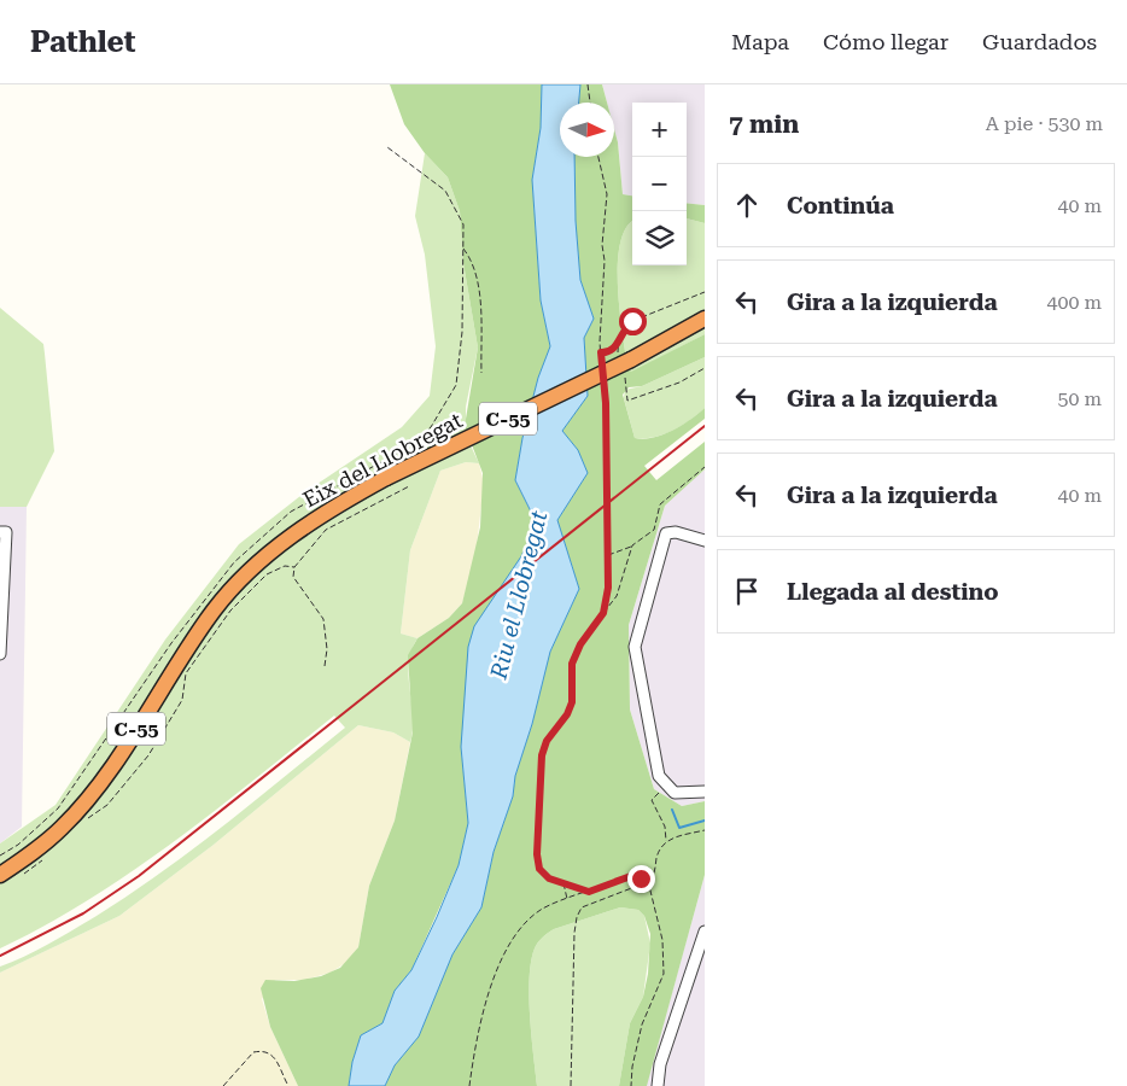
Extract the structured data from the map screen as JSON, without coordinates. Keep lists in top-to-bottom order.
{
  "streets": {
    "highway": ["C-55", "Eix del Llobregat"]
  },
  "water": ["Riu el Llobregat"],
  "north": "right",
  "page": {
    "header": "Pathlet",
    "nav": ["Mapa", "Cómo llegar", "Guardados"],
    "heading": ["7 min", "A pie · 530 m"],
    "map_buttons": ["+", "−"],
    "list": [
      ["Continúa", "40 m"],
      ["Gira a la izquierda", "400 m"],
      ["Gira a la izquierda", "50 m"],
      ["Gira a la izquierda", "40 m"],
      "Llegada al destino"
    ]
  }
}
